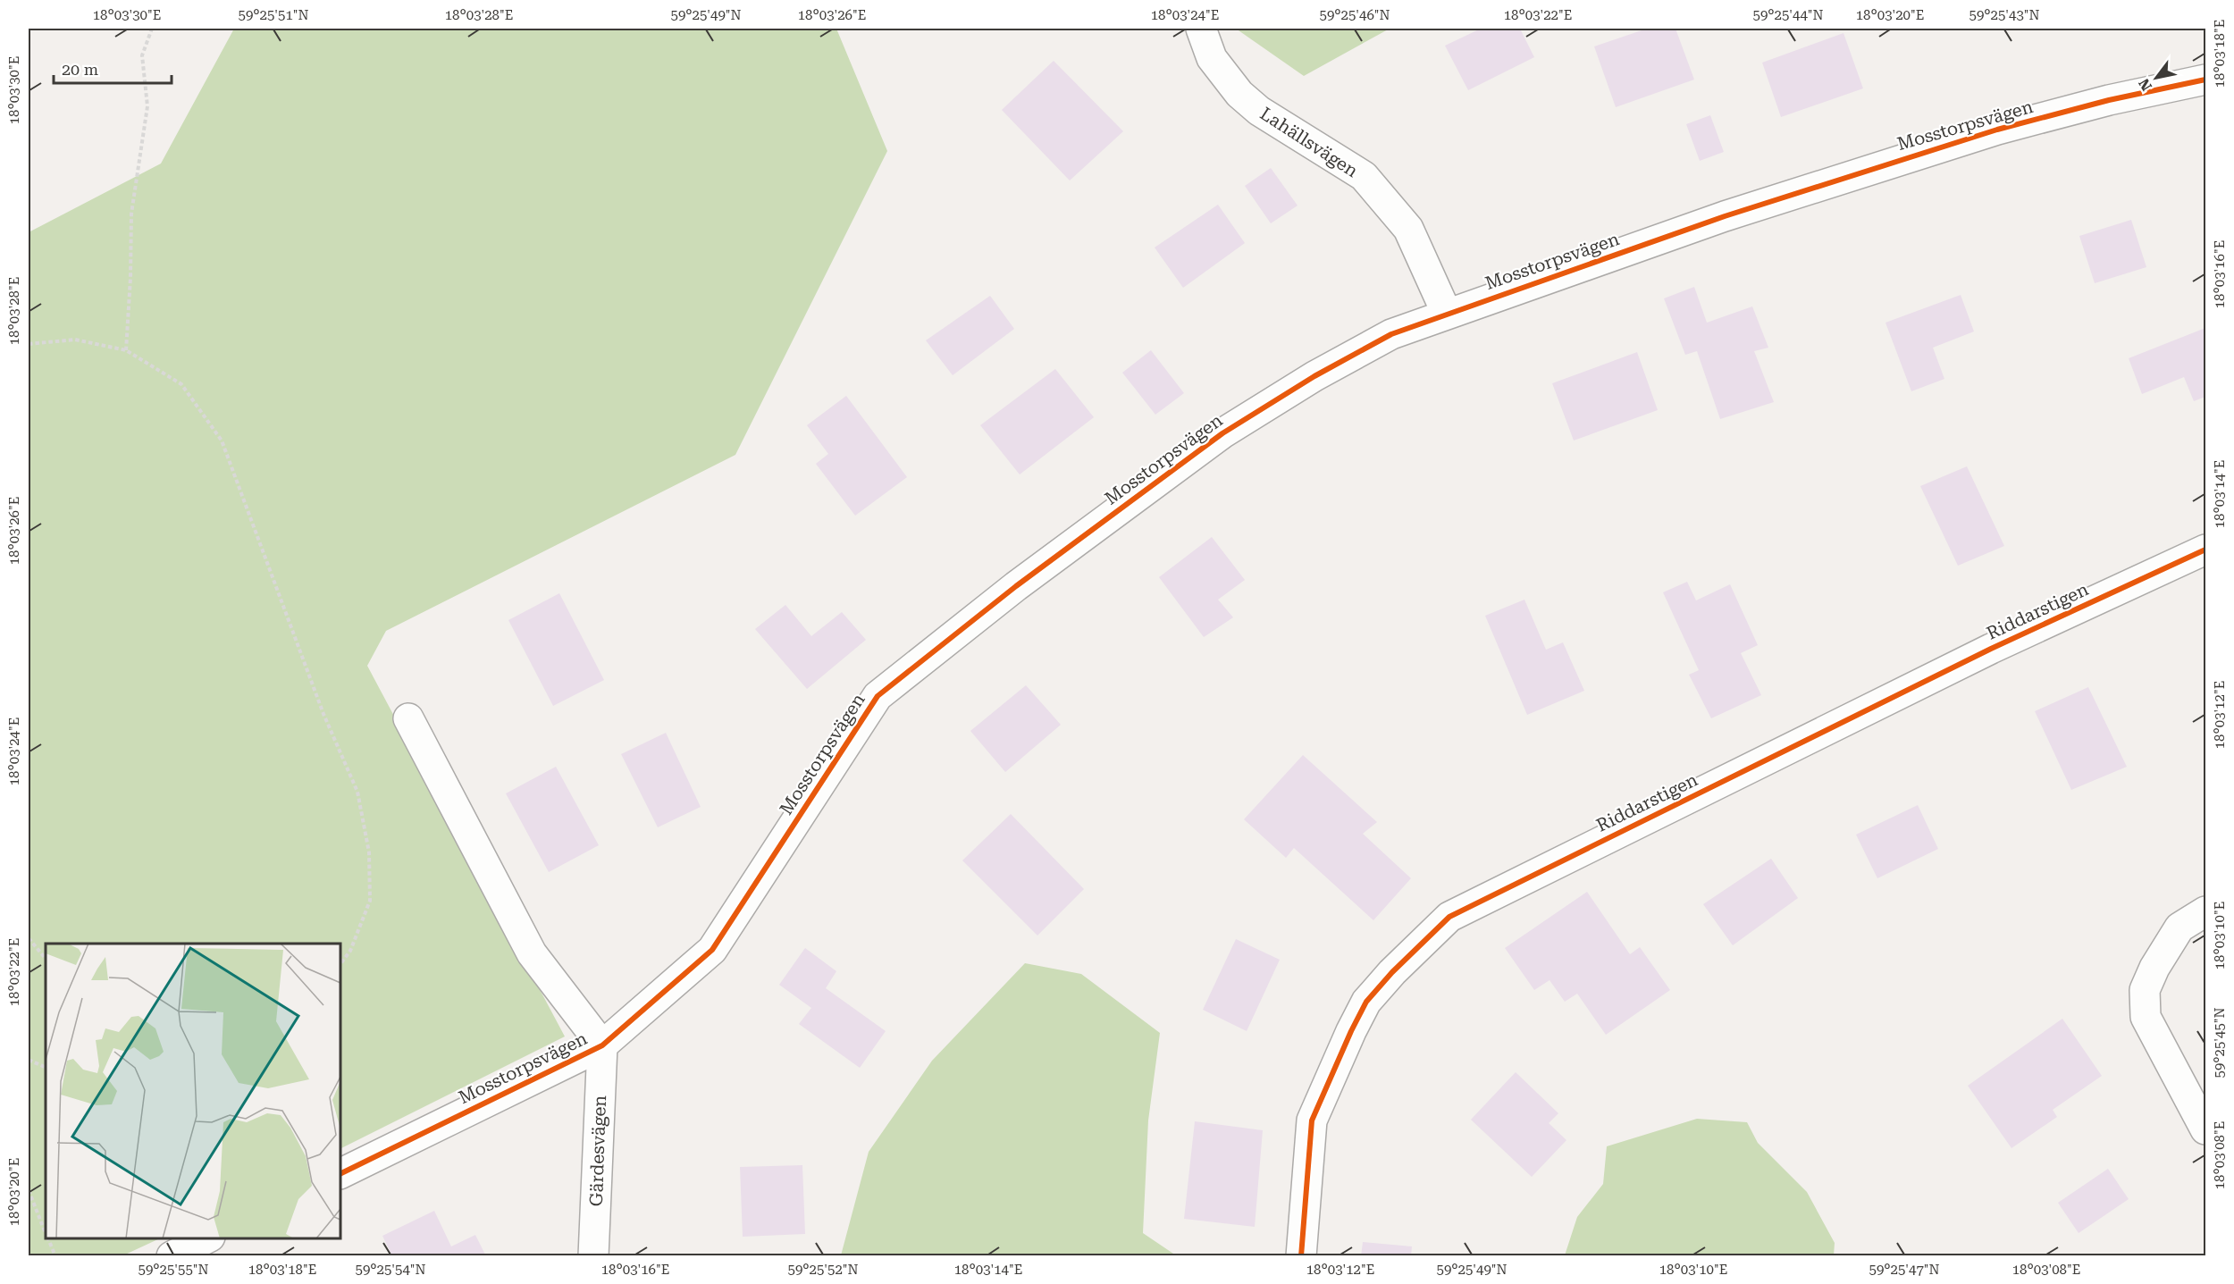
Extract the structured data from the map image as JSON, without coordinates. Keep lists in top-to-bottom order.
{
  "streets": {
    "street": [
      "Mosstorpsvägen",
      "Lahällsvägen",
      "Riddarstigen",
      "Gärdesvägen"
    ]
  },
  "crossings": [
    ["Mosstorpsvägen", "Lahällsvägen"],
    ["Mosstorpsvägen", "Gärdesvägen"]
  ],
  "scale_bar": "20 m",
  "north": "bottom left",
  "coordinates": [
    "18°03'30\"E",
    "59°25'51\"N",
    "18°03'28\"E",
    "59°25'49\"N",
    "18°03'26\"E",
    "18°03'24\"E",
    "59°25'46\"N",
    "18°03'22\"E",
    "59°25'44\"N",
    "18°03'20\"E",
    "59°25'43\"N",
    "18°03'18\"E",
    "18°03'16\"E",
    "18°03'14\"E",
    "18°03'12\"E",
    "18°03'10\"E",
    "59°25'45\"N",
    "18°03'08\"E",
    "59°25'55\"N",
    "59°25'54\"N",
    "59°25'52\"N",
    "59°25'47\"N"
  ]
}
